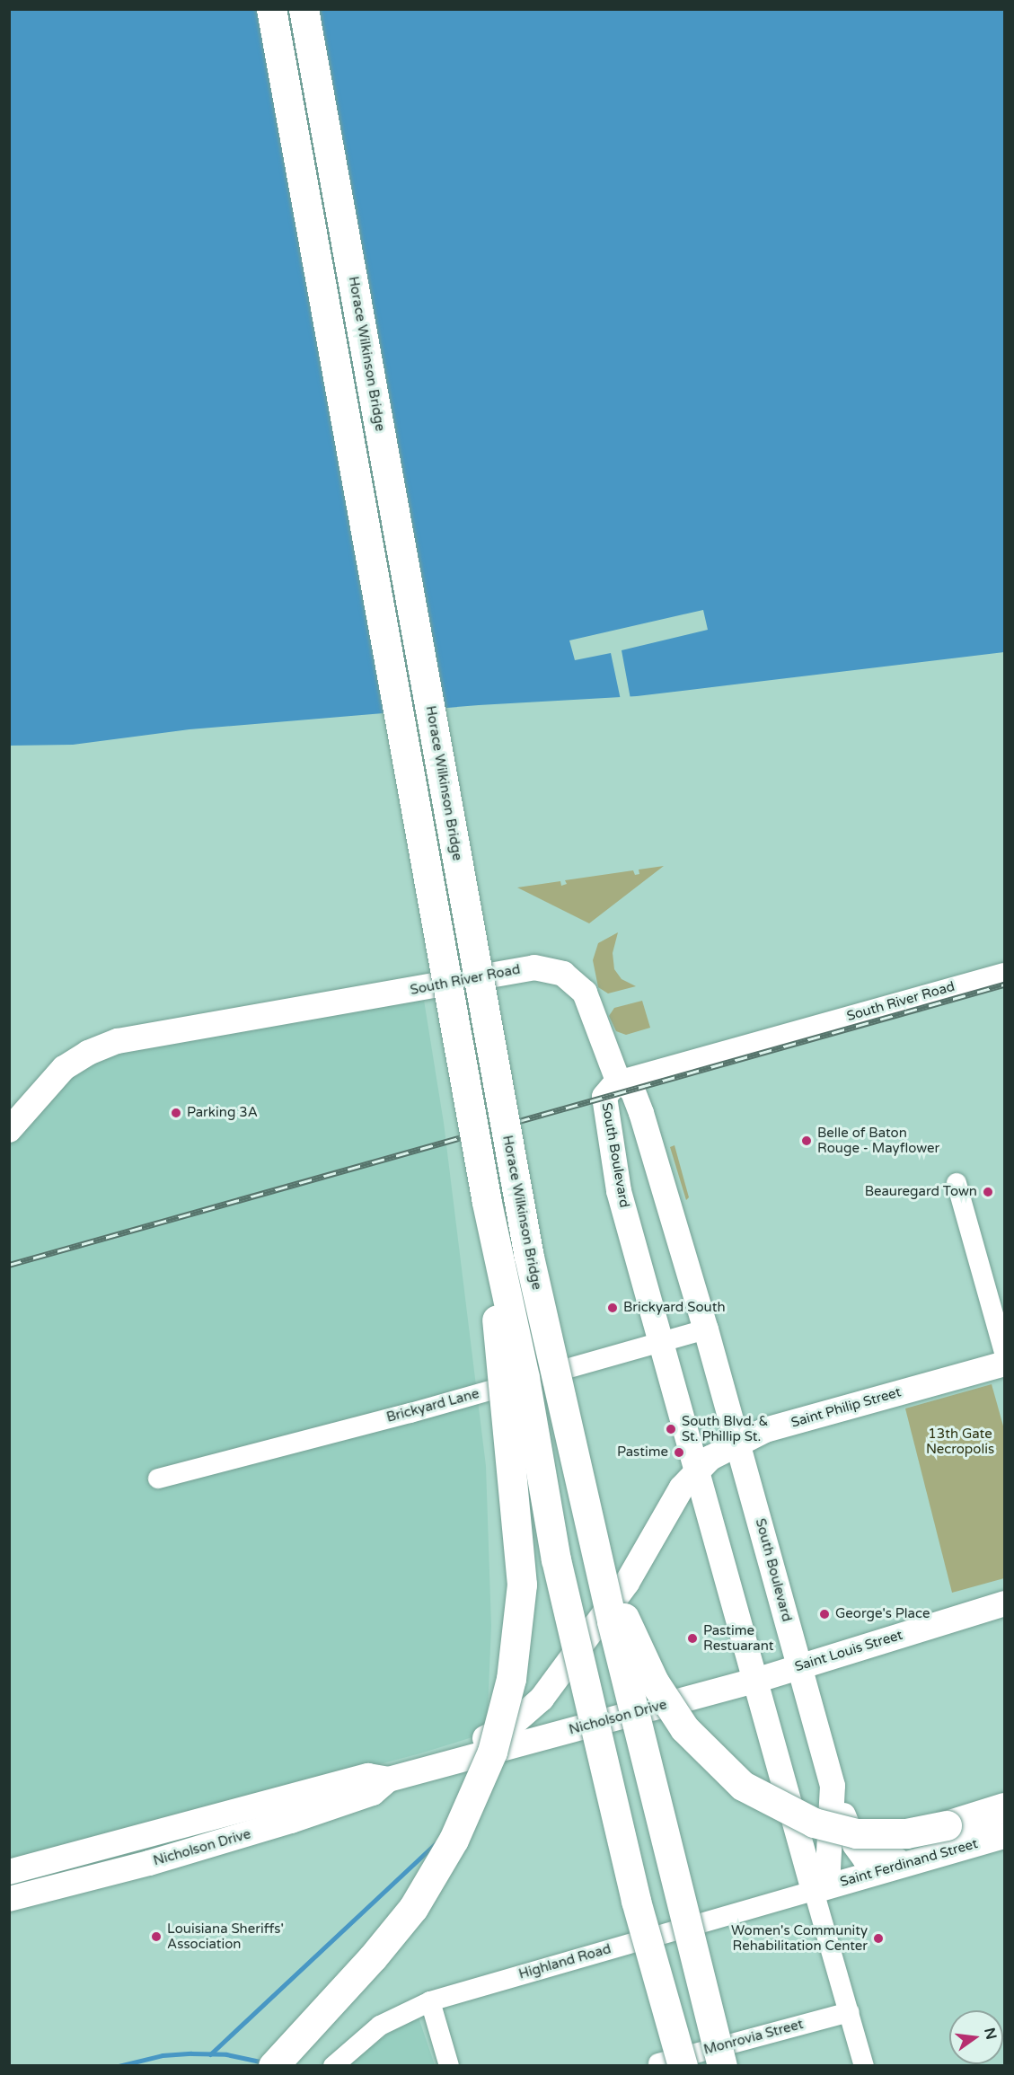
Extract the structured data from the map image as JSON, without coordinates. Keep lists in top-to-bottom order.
{
  "streets": {
    "highway": ["Horace Wilkinson Bridge"],
    "main road": [
      "South River Road",
      "South Boulevard",
      "Saint Philip Street",
      "Saint Louis Street",
      "Nicholson Drive",
      "Saint Ferdinand Street"
    ],
    "street": ["Brickyard Lane", "Highland Road", "Monrovia Street"]
  },
  "crossings": [
    ["South River Road", "South Boulevard"],
    ["South Boulevard", "Brickyard Lane"],
    ["South Boulevard", "Saint Philip Street"],
    ["South Boulevard", "Saint Louis Street"],
    ["South Boulevard", "Nicholson Drive"],
    ["South Boulevard", "Saint Ferdinand Street"],
    ["South Boulevard", "Highland Road"],
    ["South Boulevard", "Monrovia Street"],
    ["Saint Philip Street", "Nicholson Drive"],
    ["Saint Louis Street", "Nicholson Drive"],
    ["Saint Ferdinand Street", "Highland Road"]
  ],
  "parks": ["13th Gate Necropolis"],
  "places": [
    "Parking 3A",
    "Belle of Baton Rouge - Mayflower",
    "Beauregard Town",
    "Brickyard South",
    "South Blvd. & St. Phillip St.",
    "Pastime",
    "George's Place",
    "Pastime Restuarant",
    "Louisiana Sheriffs' Association",
    "Women's Community Rehabilitation Center"
  ],
  "north": "right"
}
